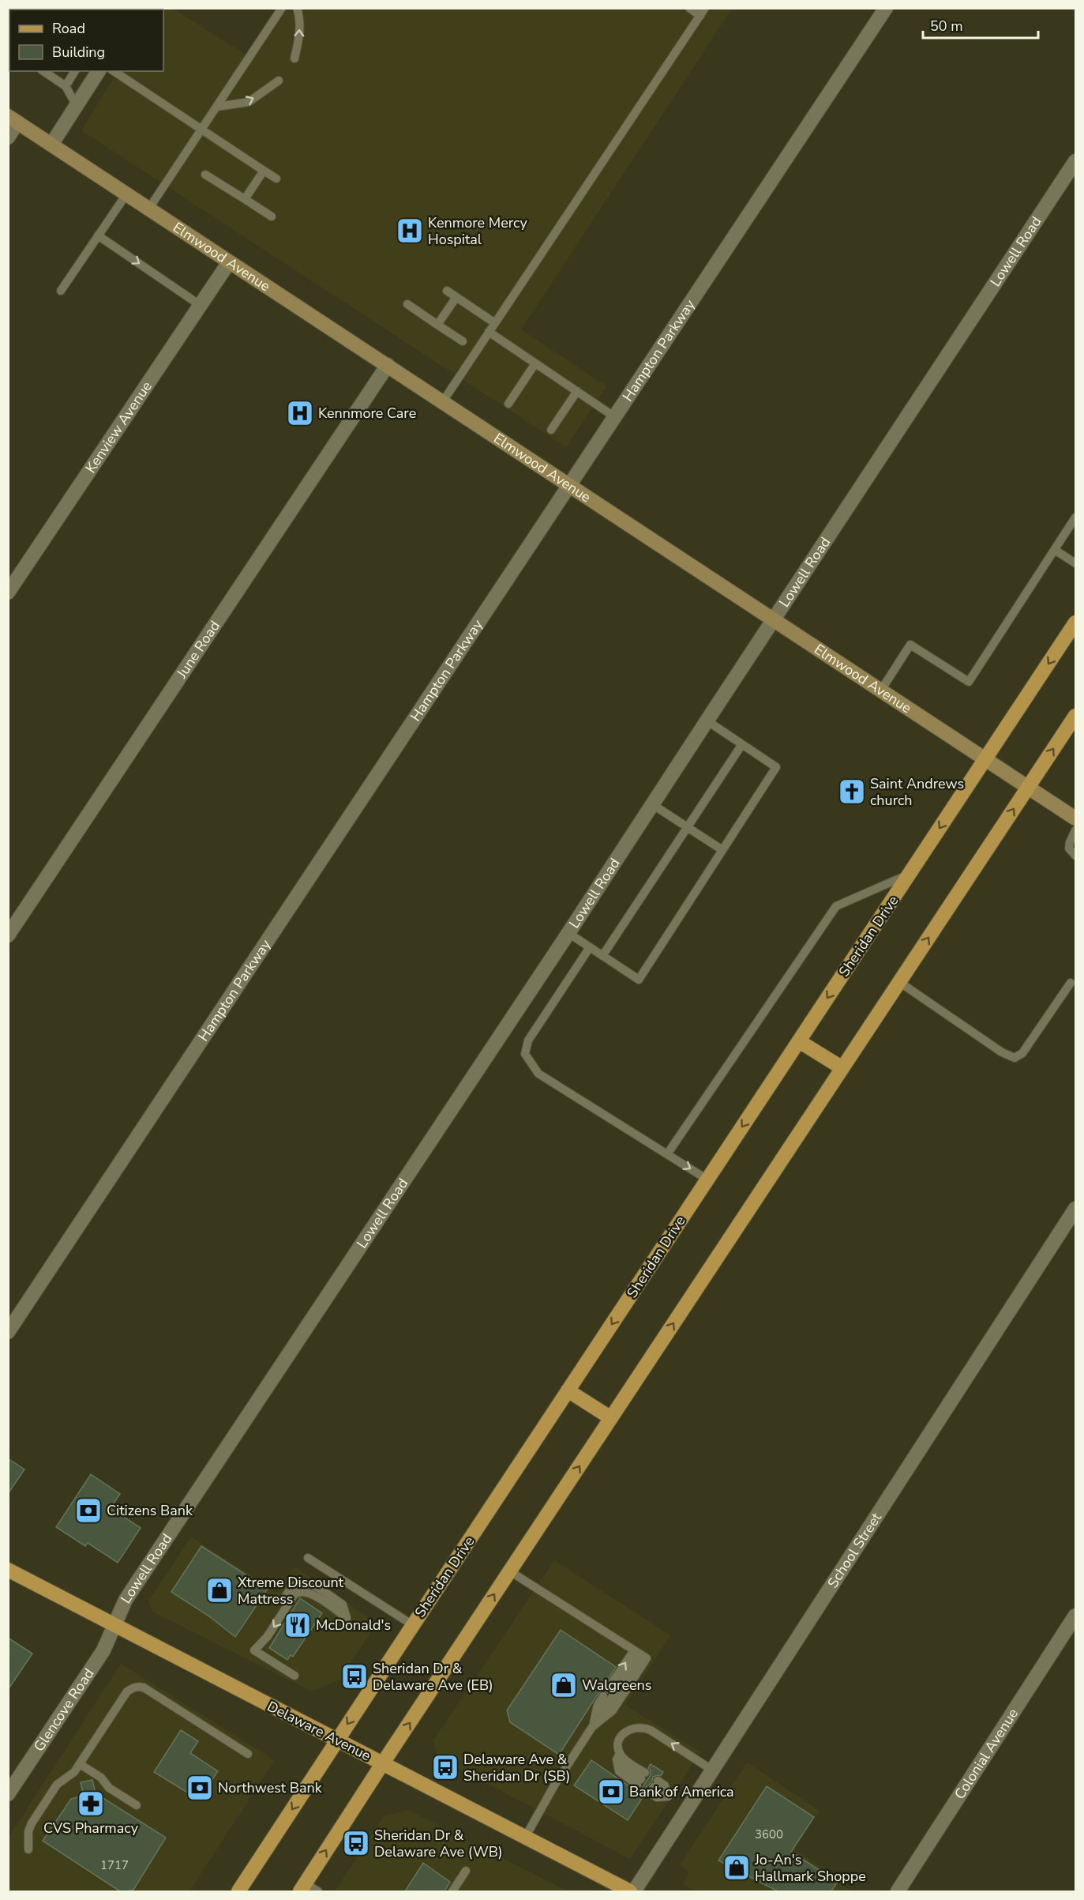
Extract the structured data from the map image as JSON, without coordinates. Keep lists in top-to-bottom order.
{
  "streets": {
    "main road": ["Sheridan Drive", "Delaware Avenue"],
    "street": [
      "Lowell Road",
      "Elmwood Avenue",
      "Hampton Parkway",
      "Kenview Avenue",
      "June Road",
      "School Street",
      "Glencove Road",
      "Colonial Avenue"
    ]
  },
  "crossings": [
    ["Lowell Road", "Elmwood Avenue"],
    ["Lowell Road", "Glencove Road"],
    ["Lowell Road", "Delaware Avenue"],
    ["Elmwood Avenue", "Hampton Parkway"],
    ["Elmwood Avenue", "Kenview Avenue"],
    ["Elmwood Avenue", "June Road"],
    ["Elmwood Avenue", "Sheridan Drive"],
    ["Sheridan Drive", "Delaware Avenue"],
    ["School Street", "Delaware Avenue"],
    ["Glencove Road", "Delaware Avenue"]
  ],
  "places": {
    "hospital": ["Kenmore Mercy Hospital", "Kennmore Care"],
    "church": ["Saint Andrews church"],
    "bank": ["Citizens Bank", "Northwest Bank", "Bank of America"],
    "shop": ["Xtreme Discount Mattress", "Walgreens", "Jo-An's Hallmark Shoppe"],
    "restaurant": ["McDonald's"],
    "bus stop": ["Sheridan Dr & Delaware Ave (EB)", "Delaware Ave & Sheridan Dr (SB)", "Sheridan Dr & Delaware Ave (WB)"],
    "pharmacy": ["CVS Pharmacy"]
  },
  "house_numbers": ["3600", "1717"],
  "legend": ["Road", "Building"],
  "scale_bar": "50 m"
}
